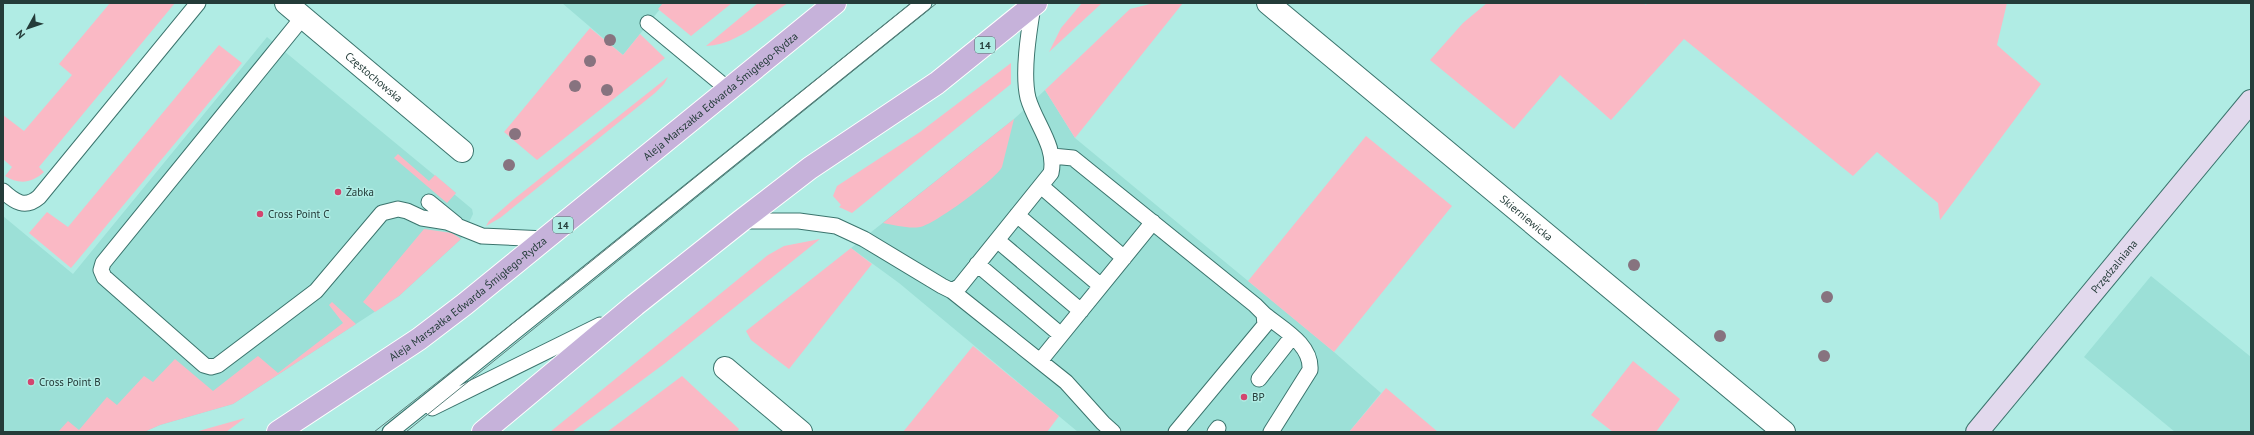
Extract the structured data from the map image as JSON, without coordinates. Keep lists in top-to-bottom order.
{
  "streets": {
    "main road": ["14", "Aleja Marszałka Edwarda Śmigłego-Rydza"],
    "street": ["Częstochowska", "Skierniewicka", "Przędzalniana"]
  },
  "places": [
    "Żabka",
    "Cross Point C",
    "Cross Point B",
    "BP"
  ],
  "north": "bottom left"
}
